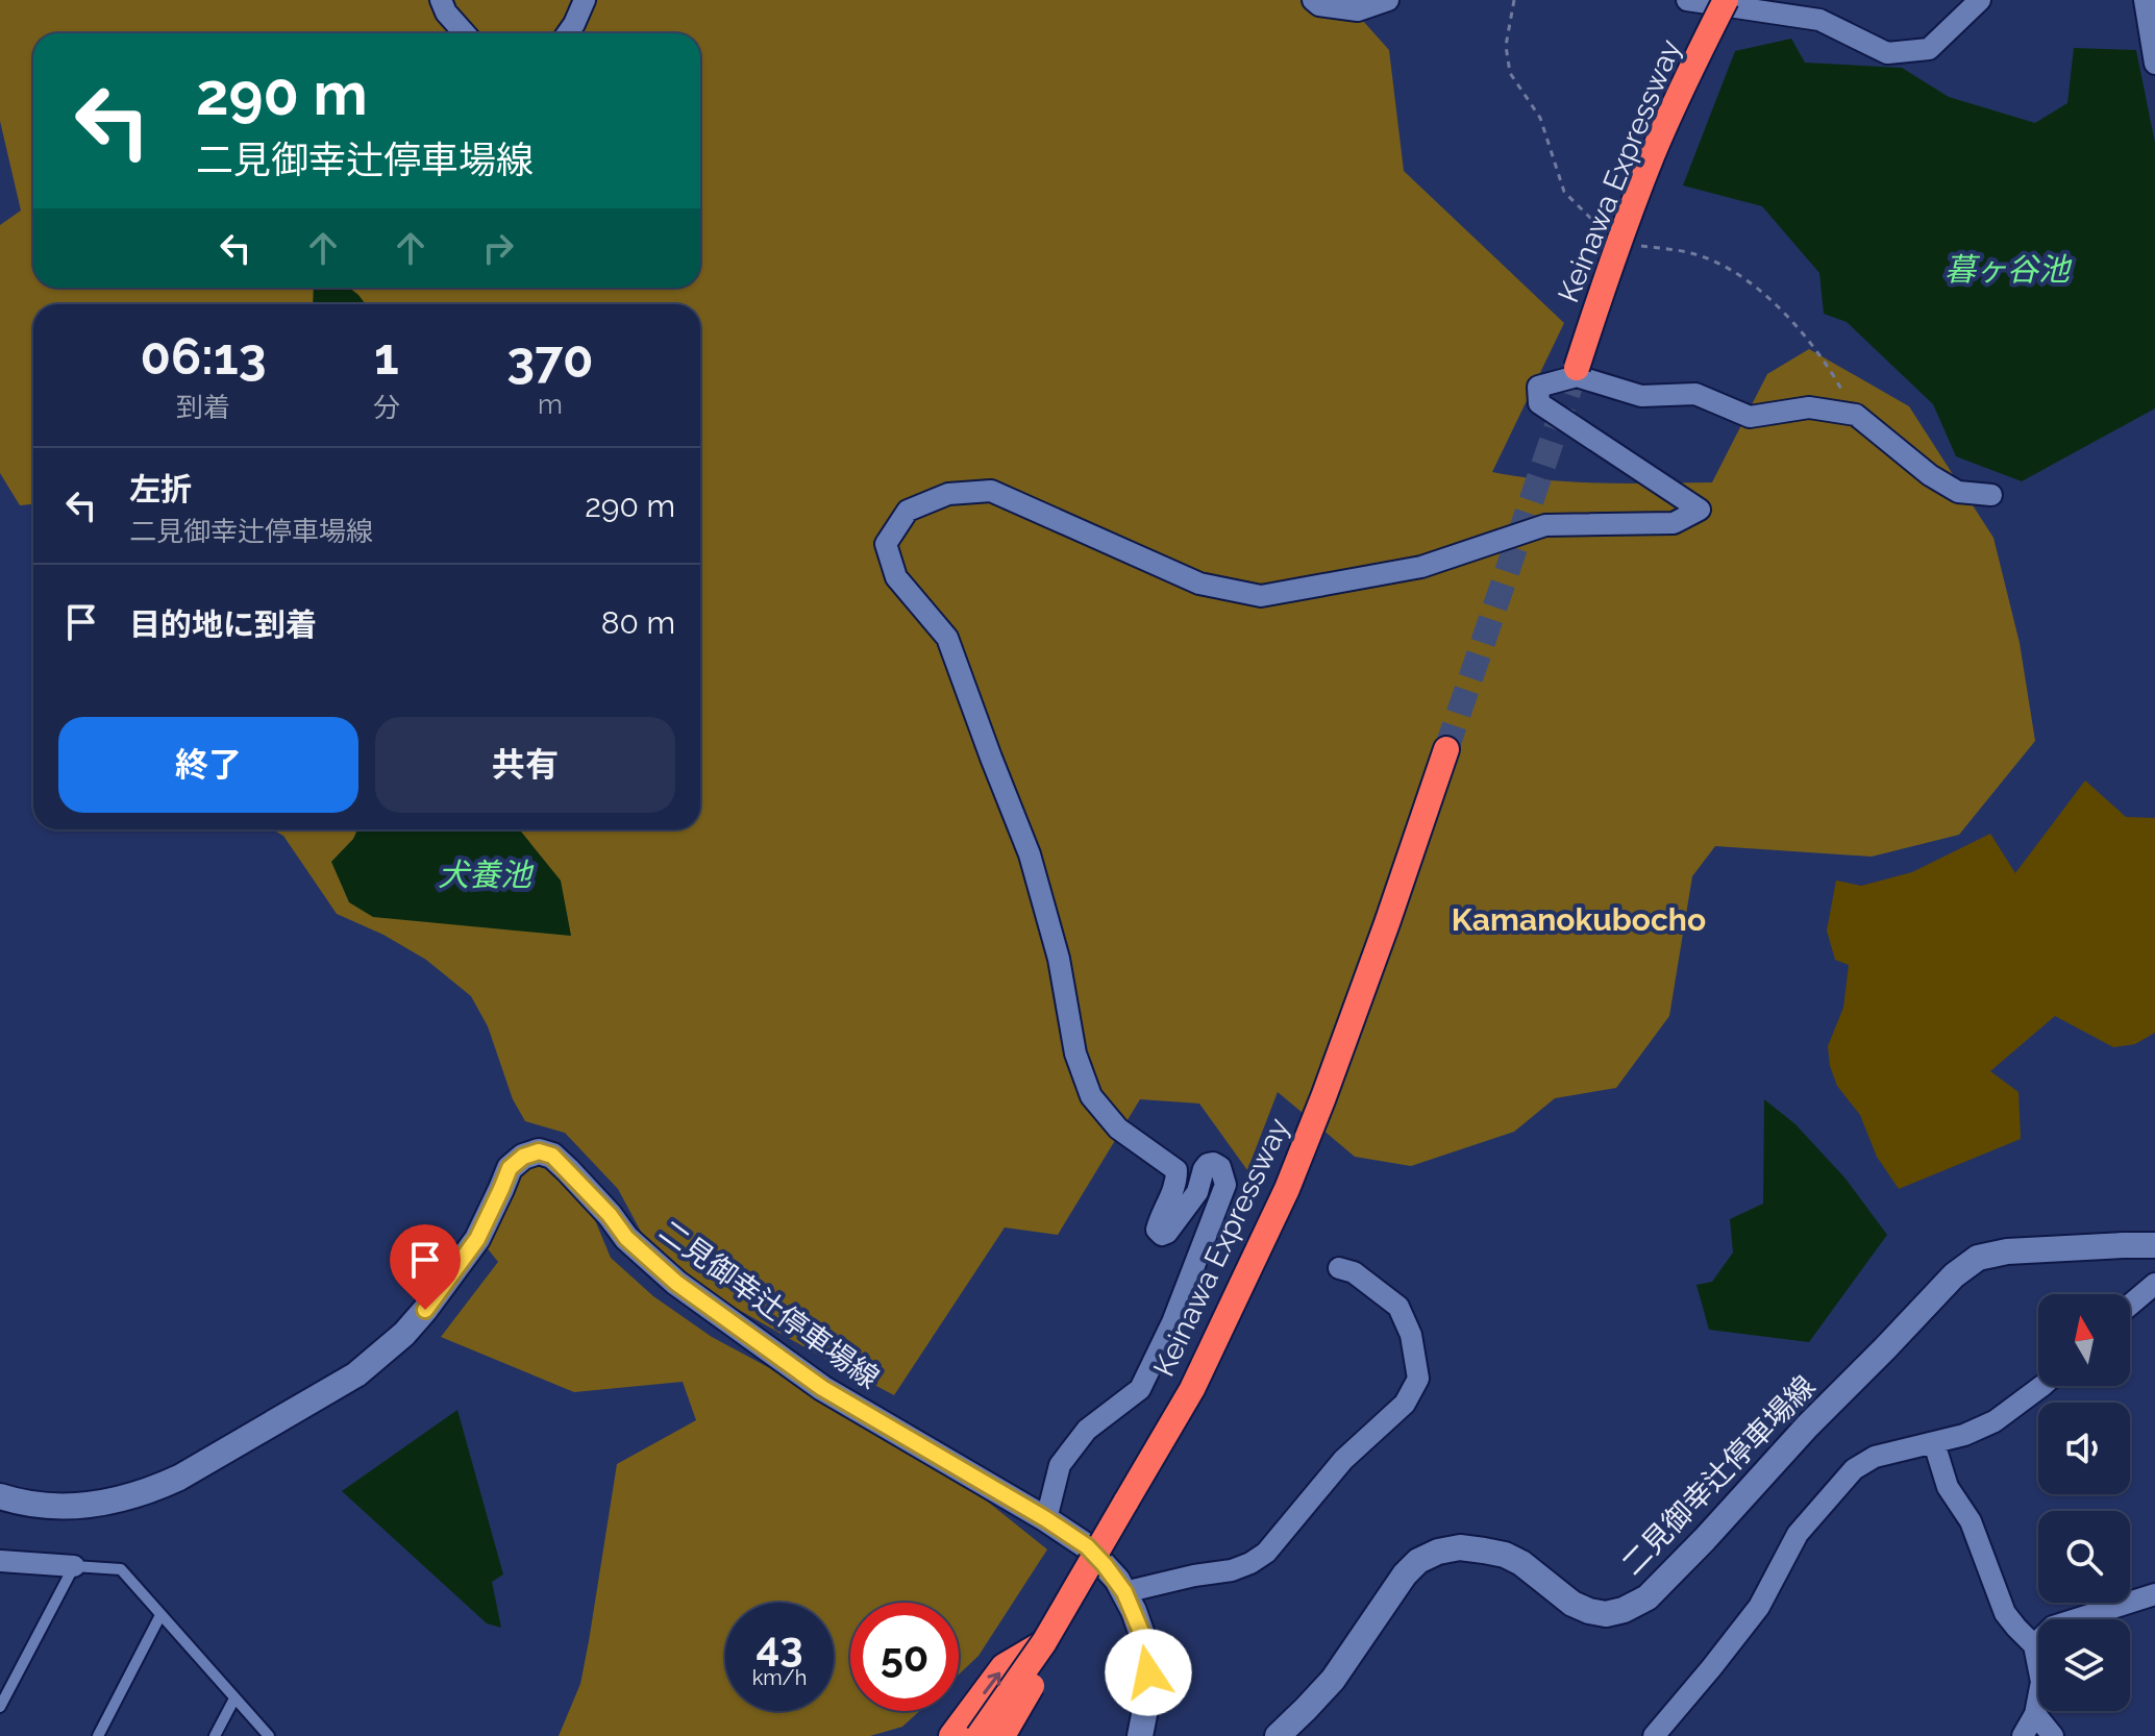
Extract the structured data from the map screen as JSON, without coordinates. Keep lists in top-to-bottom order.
{
  "streets": {
    "highway": ["Keinawa Expressway"],
    "main road": ["二見御幸辻停車場線"]
  },
  "districts": ["Kamanokubocho"],
  "water": ["暮ヶ谷池", "犬養池"],
  "north": "top",
  "page": {
    "turn": ["290 m", "二見御幸辻停車場線"],
    "eta": [
      "06:13",
      "到着",
      "1",
      "分",
      "370",
      "m"
    ],
    "list": [
      {
        "name": "左折",
        "note": "二見御幸辻停車場線",
        "value": "290 m"
      },
      {
        "name": "目的地に到着",
        "value": "80 m"
      }
    ],
    "buttons": ["終了", "共有"],
    "speed": "43 km/h",
    "limit": "50"
  }
}
